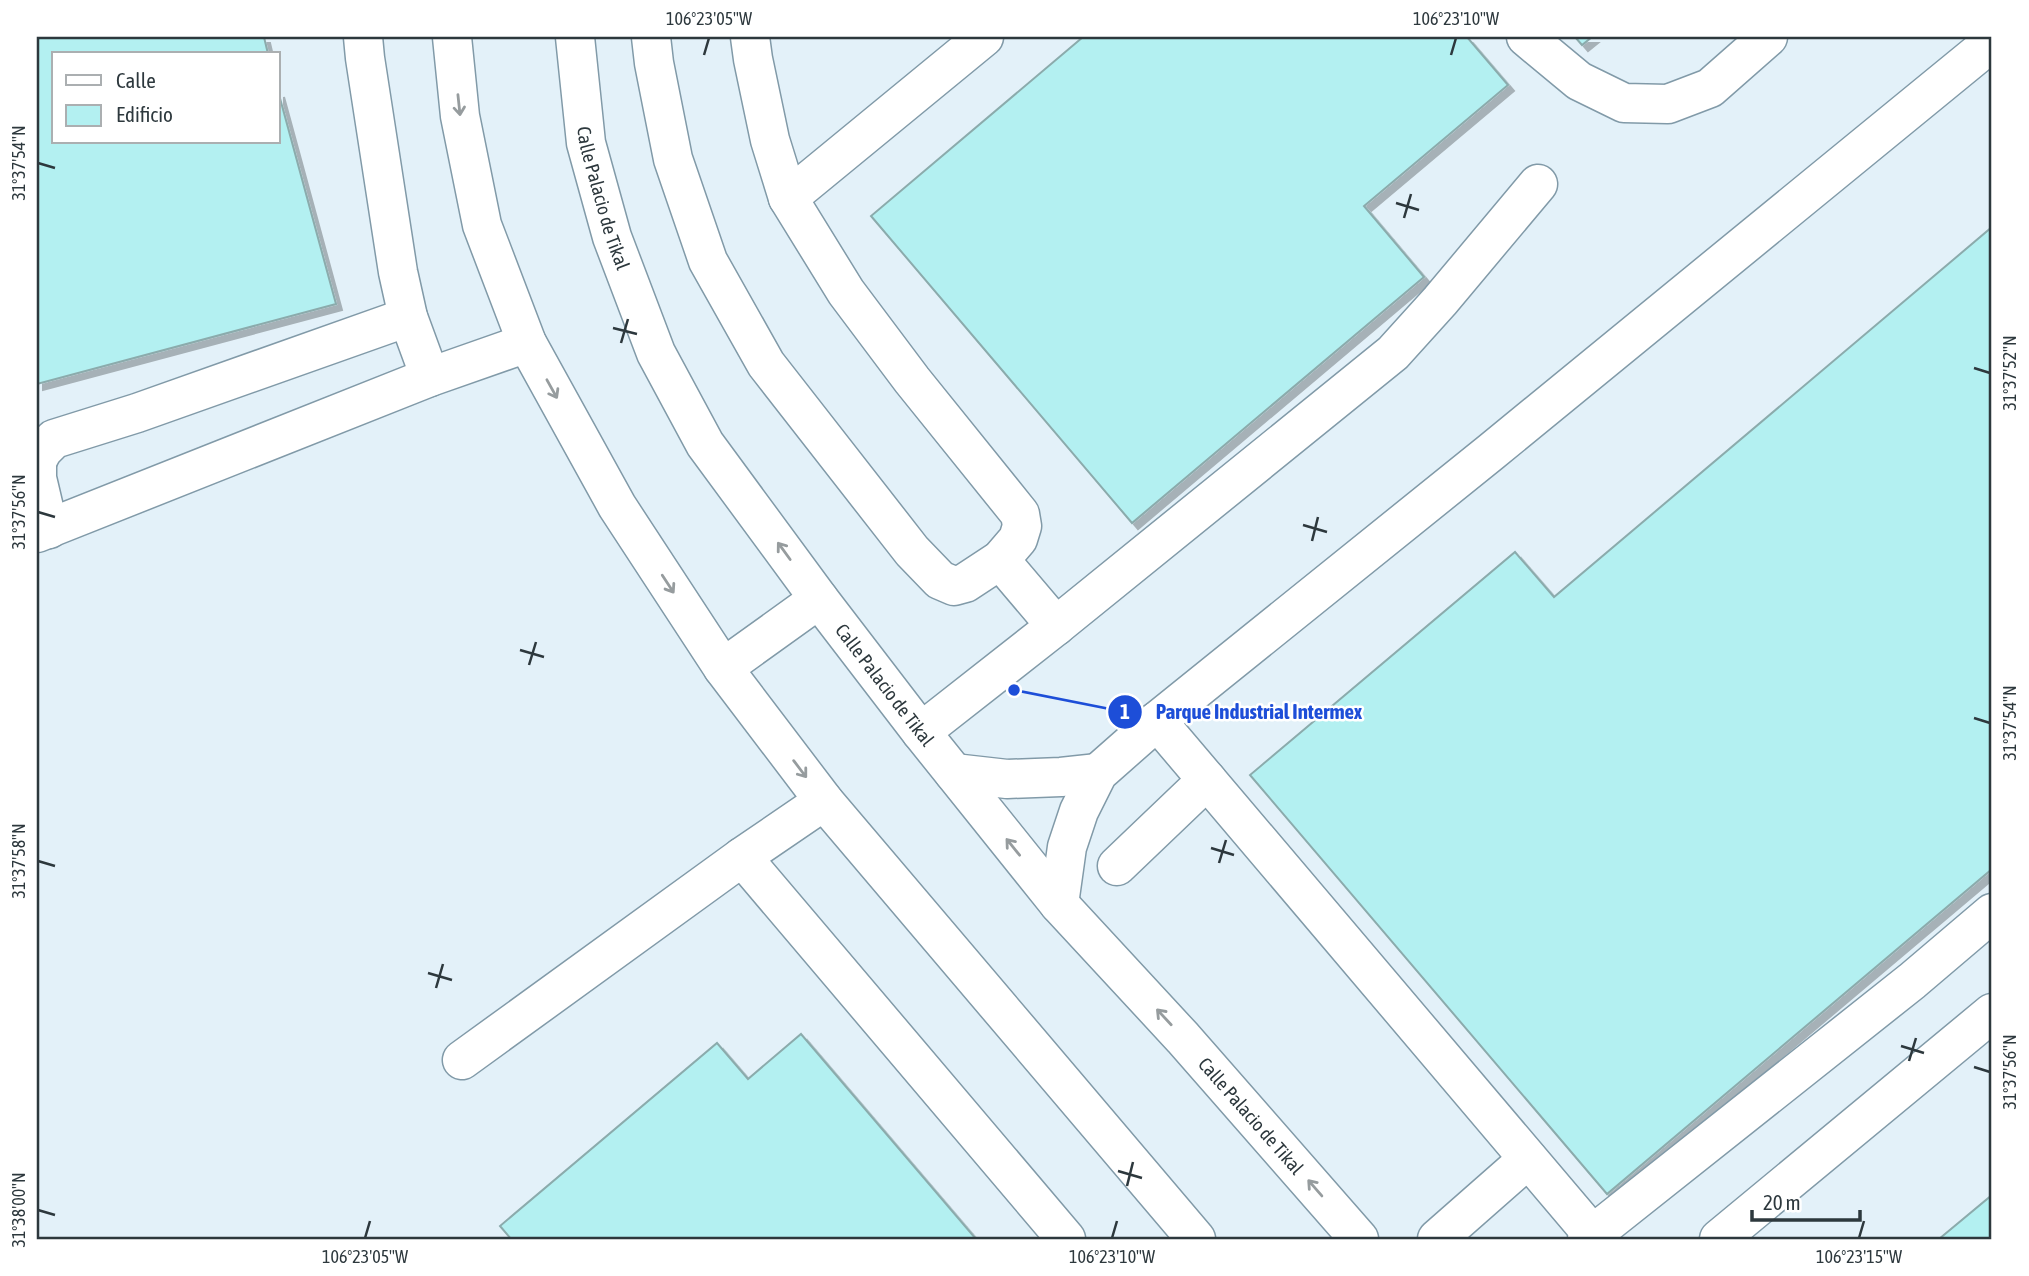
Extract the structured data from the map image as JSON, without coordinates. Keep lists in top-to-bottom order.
{
  "streets": {
    "street": ["Calle Palacio de Tikal"]
  },
  "places": ["Parque Industrial Intermex"],
  "legend": ["Calle", "Edificio"],
  "scale_bar": "20 m",
  "coordinates": [
    "106°23'05\"W",
    "106°23'10\"W",
    "31°37'54\"N",
    "31°37'52\"N",
    "31°37'56\"N",
    "31°37'58\"N",
    "31°38'00\"N",
    "106°23'15\"W"
  ]
}
